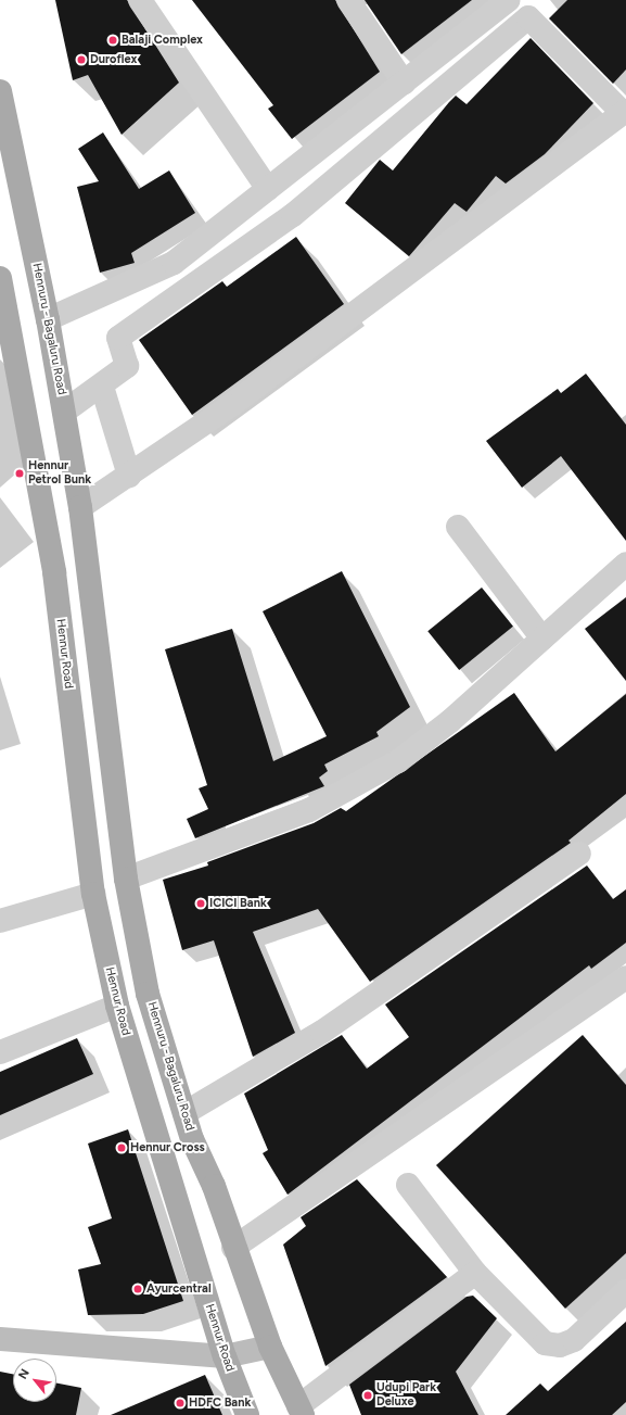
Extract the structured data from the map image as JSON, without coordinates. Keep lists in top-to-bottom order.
{
  "streets": {
    "main road": ["Hennuru - Bagaluru Road", "Hennur Road"]
  },
  "places": [
    "Balaji Complex",
    "Duroflex",
    "Hennur Petrol Bunk",
    "ICICI Bank",
    "Hennur Cross",
    "Ayurcentral",
    "Udupi Park Deluxe",
    "HDFC Bank"
  ],
  "north": "top left"
}
